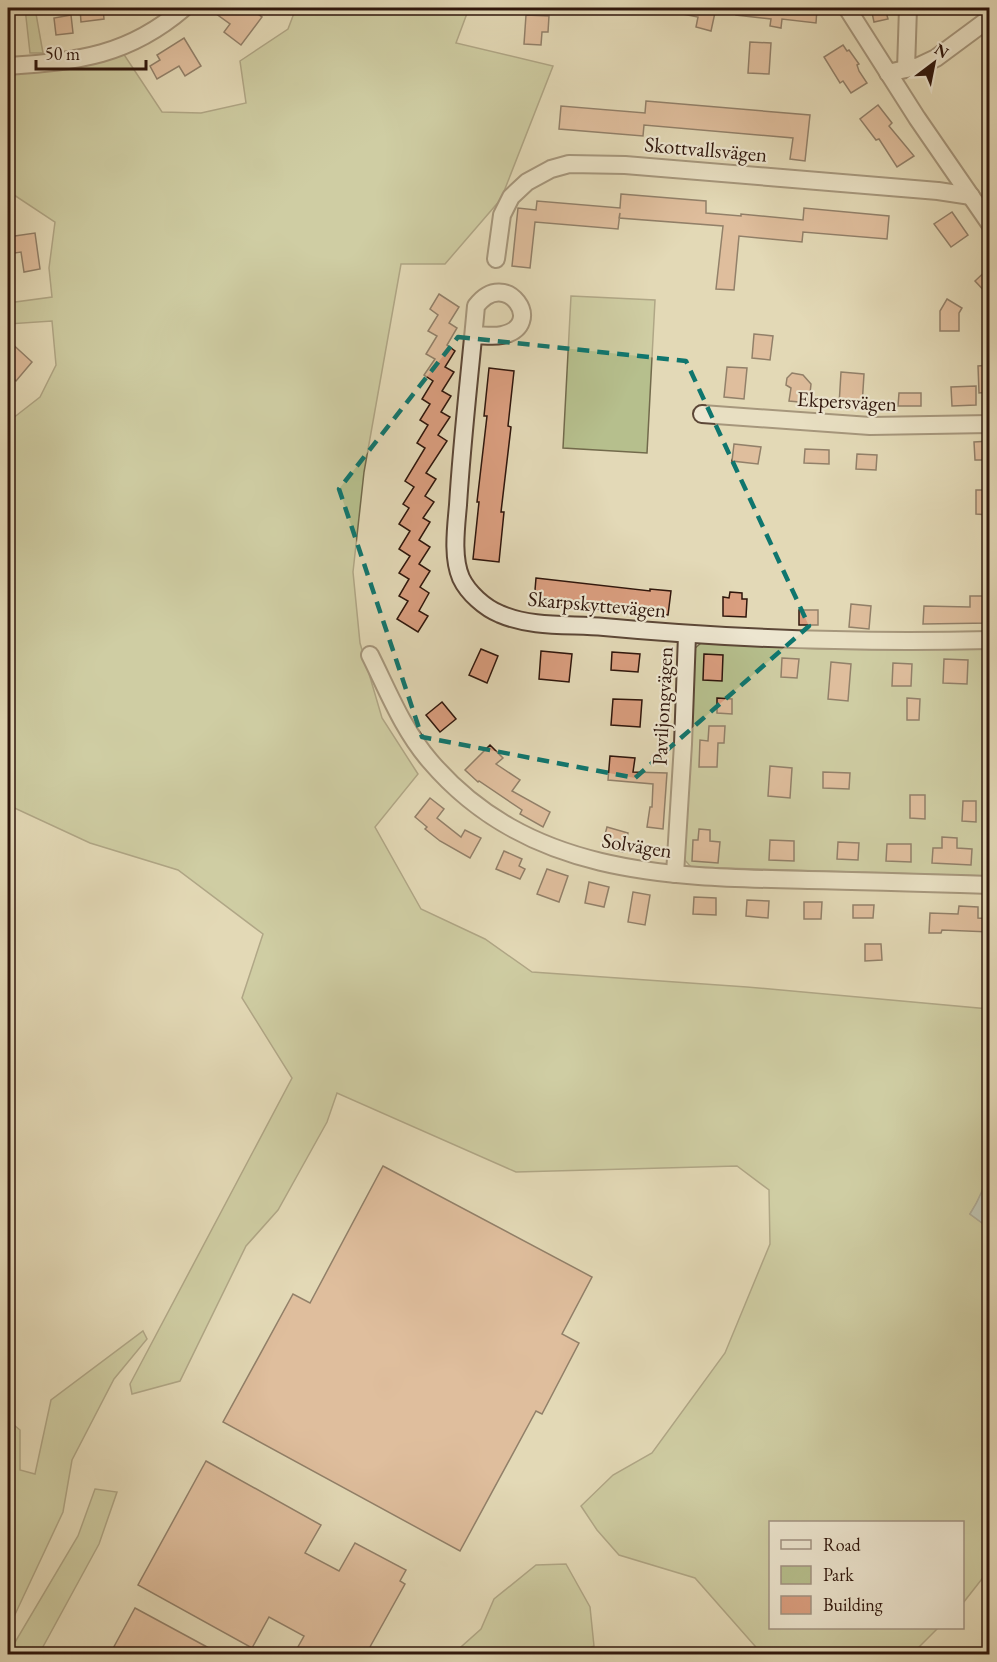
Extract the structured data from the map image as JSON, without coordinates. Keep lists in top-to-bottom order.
{
  "streets": {
    "street": [
      "Skottvallsvägen",
      "Ekpersvägen",
      "Skarpskyttevägen",
      "Paviljongvägen",
      "Solvägen"
    ]
  },
  "crossings": [
    ["Skarpskyttevägen", "Paviljongvägen"],
    ["Paviljongvägen", "Solvägen"]
  ],
  "legend": ["Road", "Park", "Building"],
  "scale_bar": "50 m",
  "north": "top right"
}
